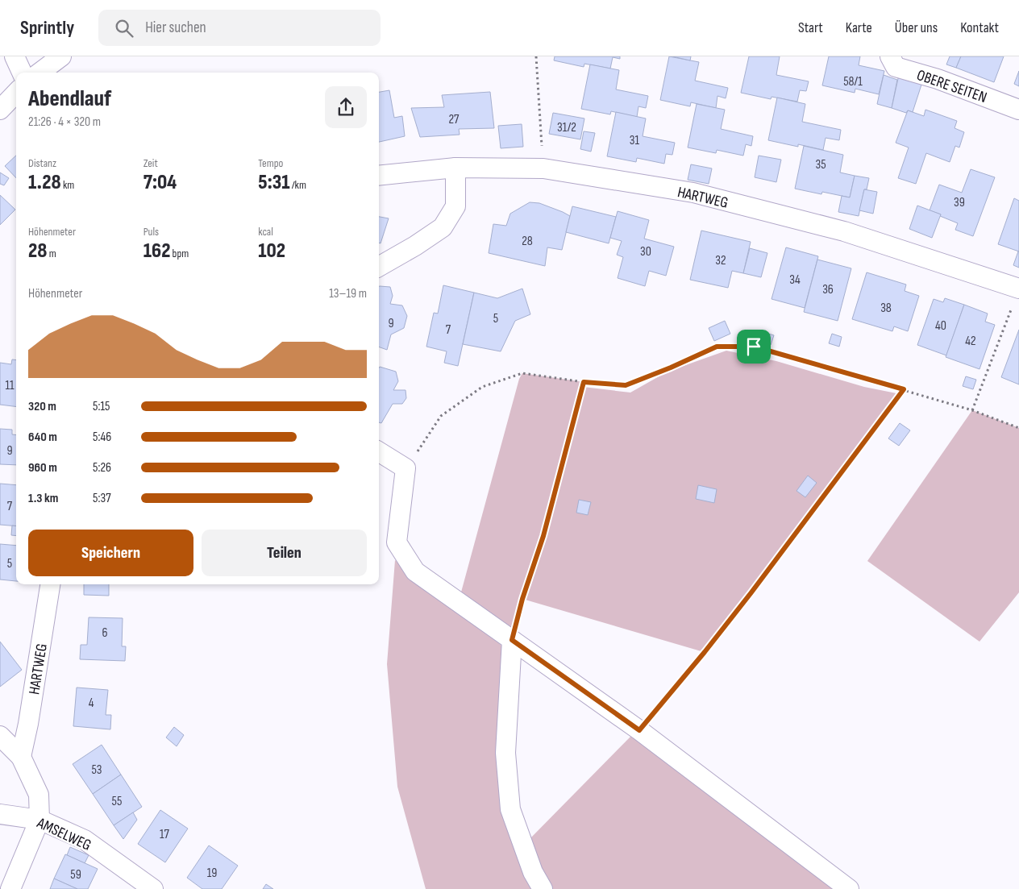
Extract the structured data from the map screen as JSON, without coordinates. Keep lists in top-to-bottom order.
{
  "streets": {
    "street": ["OBERE SEITEN", "HARTWEG", "AMSELWEG"]
  },
  "house_numbers": [
    "58/1",
    "27",
    "31/2",
    "31",
    "35",
    "39",
    "28",
    "30",
    "32",
    "34",
    "36",
    "38",
    "5",
    "9",
    "40",
    "7",
    "42",
    "11",
    "9",
    "7",
    "5",
    "6",
    "4",
    "53",
    "55",
    "17",
    "19",
    "59"
  ],
  "page": {
    "header": "Sprintly",
    "search": "Hier suchen",
    "nav": [
      "Start",
      "Karte",
      "Über uns",
      "Kontakt"
    ],
    "heading": ["Abendlauf", "21:26 · 4 × 320 m"],
    "stats": [
      ["Distanz", "1.28 km"],
      ["Zeit", "7:04"],
      ["Tempo", "5:31 /km"],
      ["Höhenmeter", "28 m"],
      ["Puls", "162 bpm"],
      ["kcal", "102"]
    ],
    "chart": ["Höhenmeter", "13–19 m"],
    "list": [
      {
        "name": "320 m",
        "note": "5:15"
      },
      {
        "name": "640 m",
        "note": "5:46"
      },
      {
        "name": "960 m",
        "note": "5:26"
      },
      {
        "name": "1.3 km",
        "note": "5:37"
      }
    ],
    "buttons": ["Speichern", "Teilen"]
  }
}
